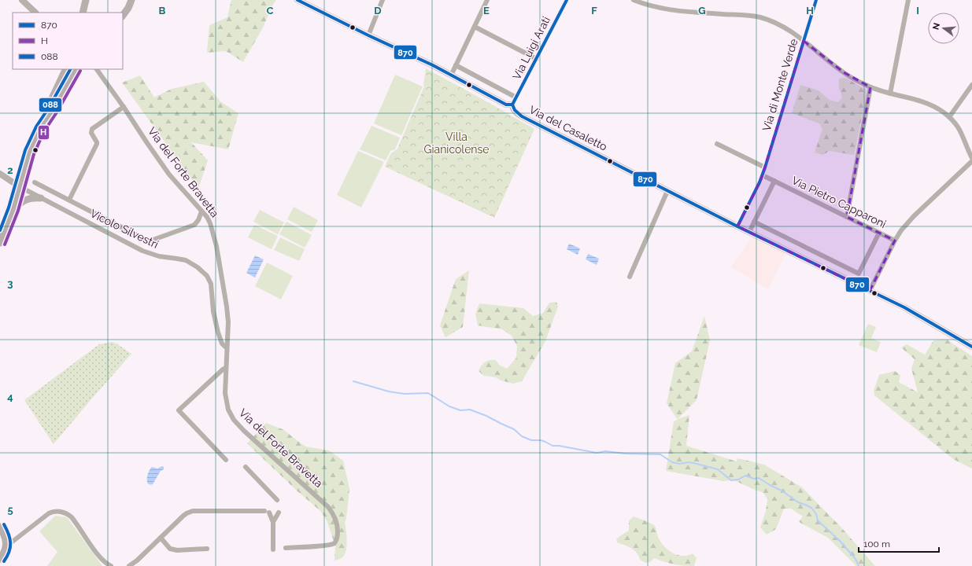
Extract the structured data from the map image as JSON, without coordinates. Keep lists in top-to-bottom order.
{
  "streets": {
    "street": [
      "Via Luigi Arati",
      "Via di Monte Verde",
      "Via del Casaletto",
      "Via del Forte Bravetta",
      "Via Pietro Capparoni",
      "Vicolo Silvestri"
    ]
  },
  "crossings": [
    ["Via Luigi Arati", "Via del Casaletto"],
    ["Via di Monte Verde", "Via del Casaletto"],
    ["Via di Monte Verde", "Via Pietro Capparoni"],
    ["Via del Forte Bravetta", "Vicolo Silvestri"]
  ],
  "parks": ["Villa Gianicolense"],
  "lines": ["transit line 870", "transit line 088", "transit line H"],
  "legend": ["870", "H", "088"],
  "scale_bar": "100 m",
  "north": "left",
  "grid": {
    "columns": [
      "B",
      "C",
      "D",
      "E",
      "F",
      "G",
      "H",
      "I"
    ],
    "rows": [
      "2",
      "3",
      "4",
      "5"
    ]
  }
}
